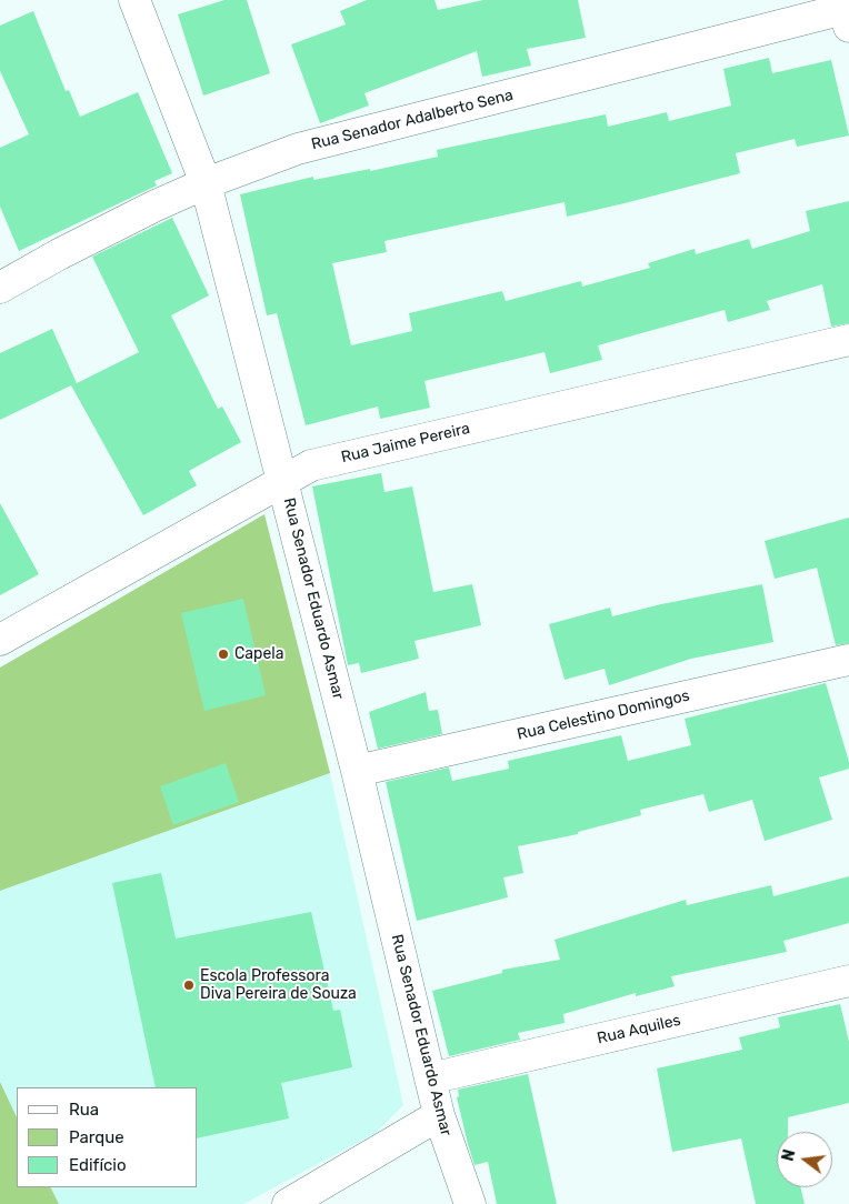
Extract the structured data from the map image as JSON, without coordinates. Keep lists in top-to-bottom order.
{
  "streets": {
    "street": [
      "Rua Senador Adalberto Sena",
      "Rua Jaime Pereira",
      "Rua Senador Eduardo Asmar",
      "Rua Celestino Domingos",
      "Rua Aquiles"
    ]
  },
  "crossings": [
    ["Rua Senador Adalberto Sena", "Rua Senador Eduardo Asmar"],
    ["Rua Jaime Pereira", "Rua Senador Eduardo Asmar"],
    ["Rua Senador Eduardo Asmar", "Rua Celestino Domingos"],
    ["Rua Senador Eduardo Asmar", "Rua Aquiles"]
  ],
  "places": ["Capela", "Escola Professora Diva Pereira de Souza"],
  "legend": ["Rua", "Parque", "Edifício"],
  "north": "left"
}
